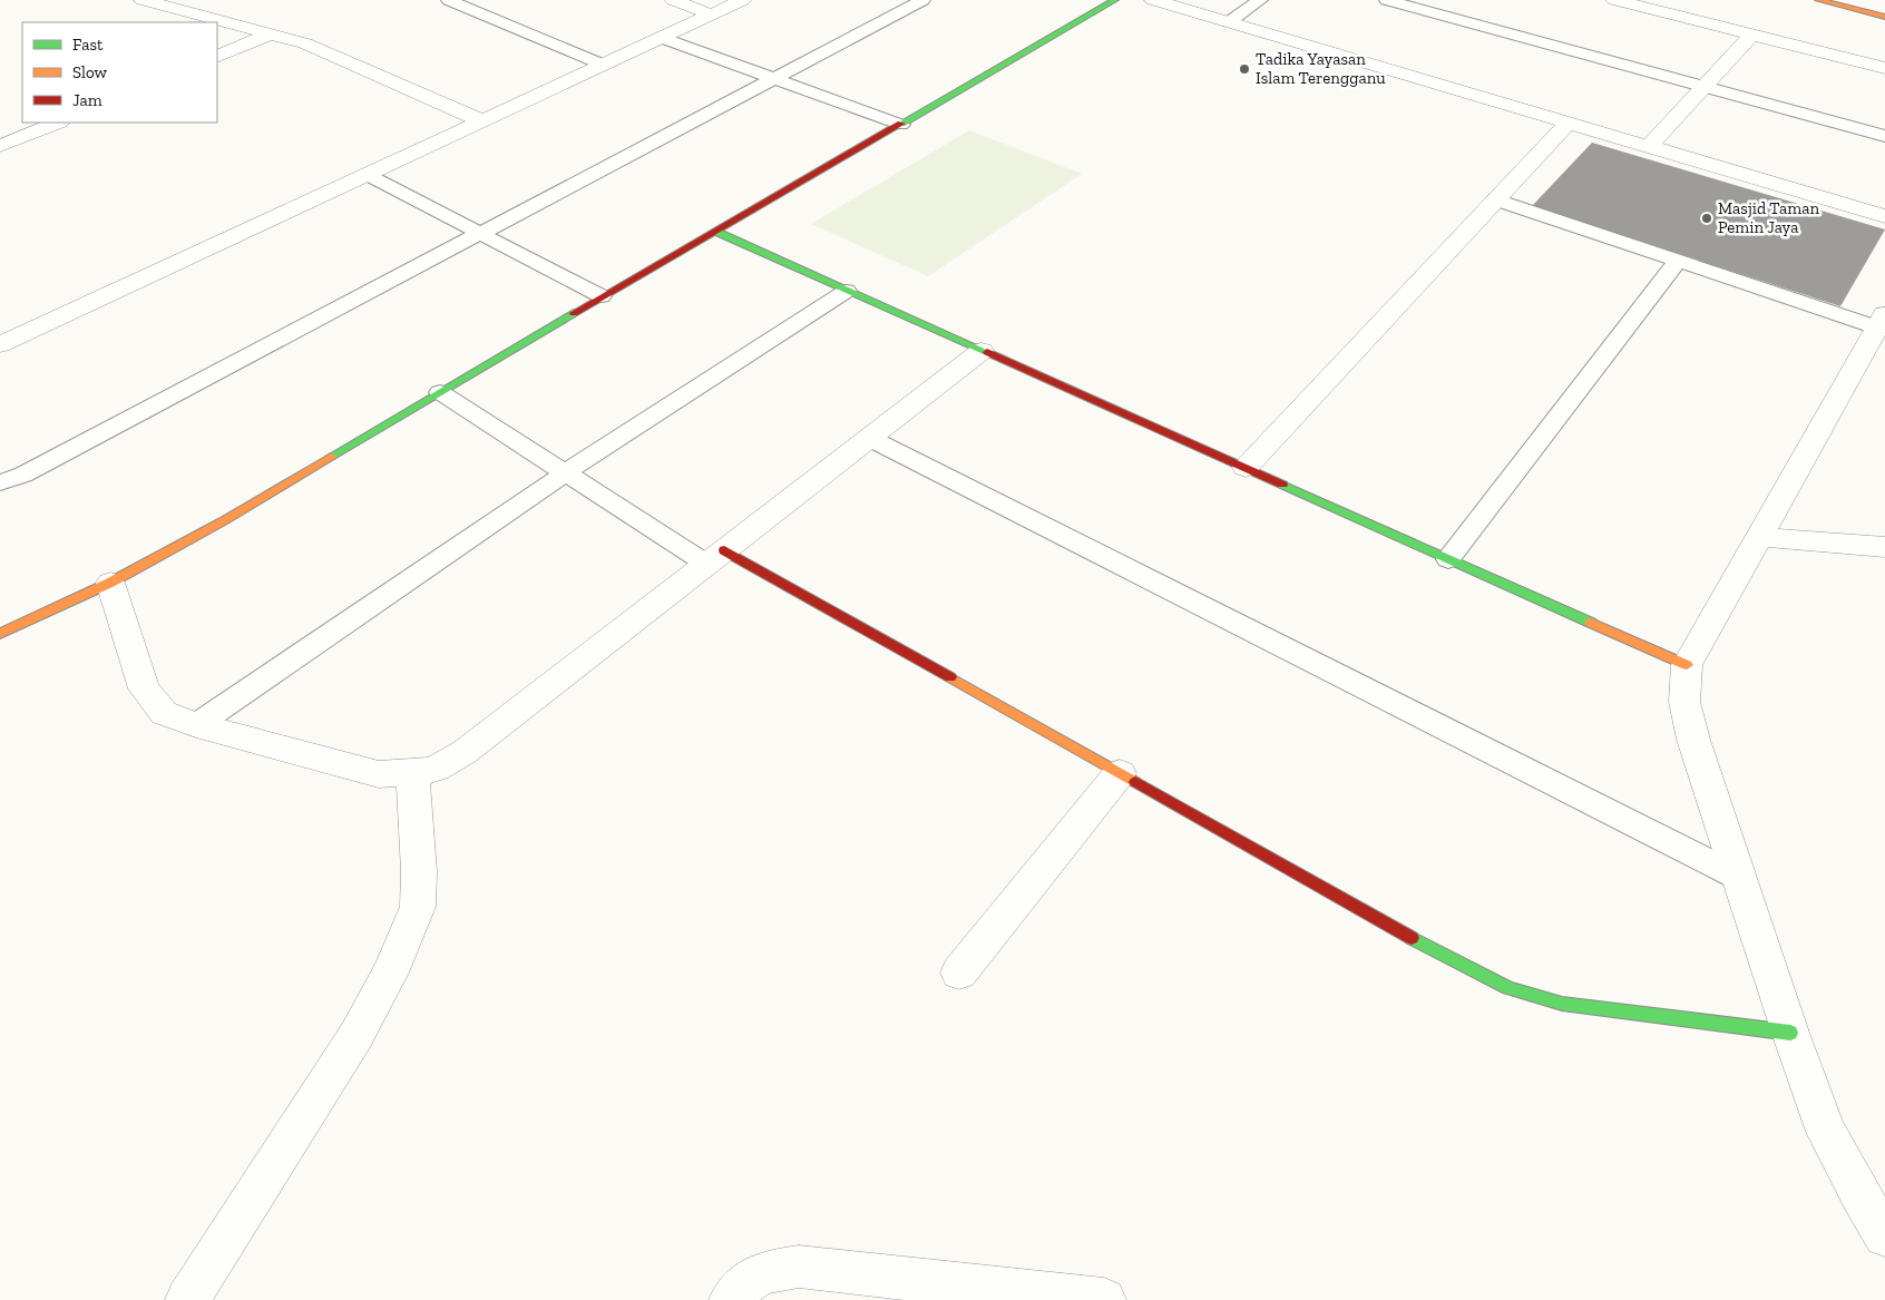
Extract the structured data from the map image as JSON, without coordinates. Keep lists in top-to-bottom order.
{
  "places": ["Tadika Yayasan Islam Terengganu", "Masjid Taman Pemin Jaya"],
  "legend": ["Fast", "Slow", "Jam"]
}
